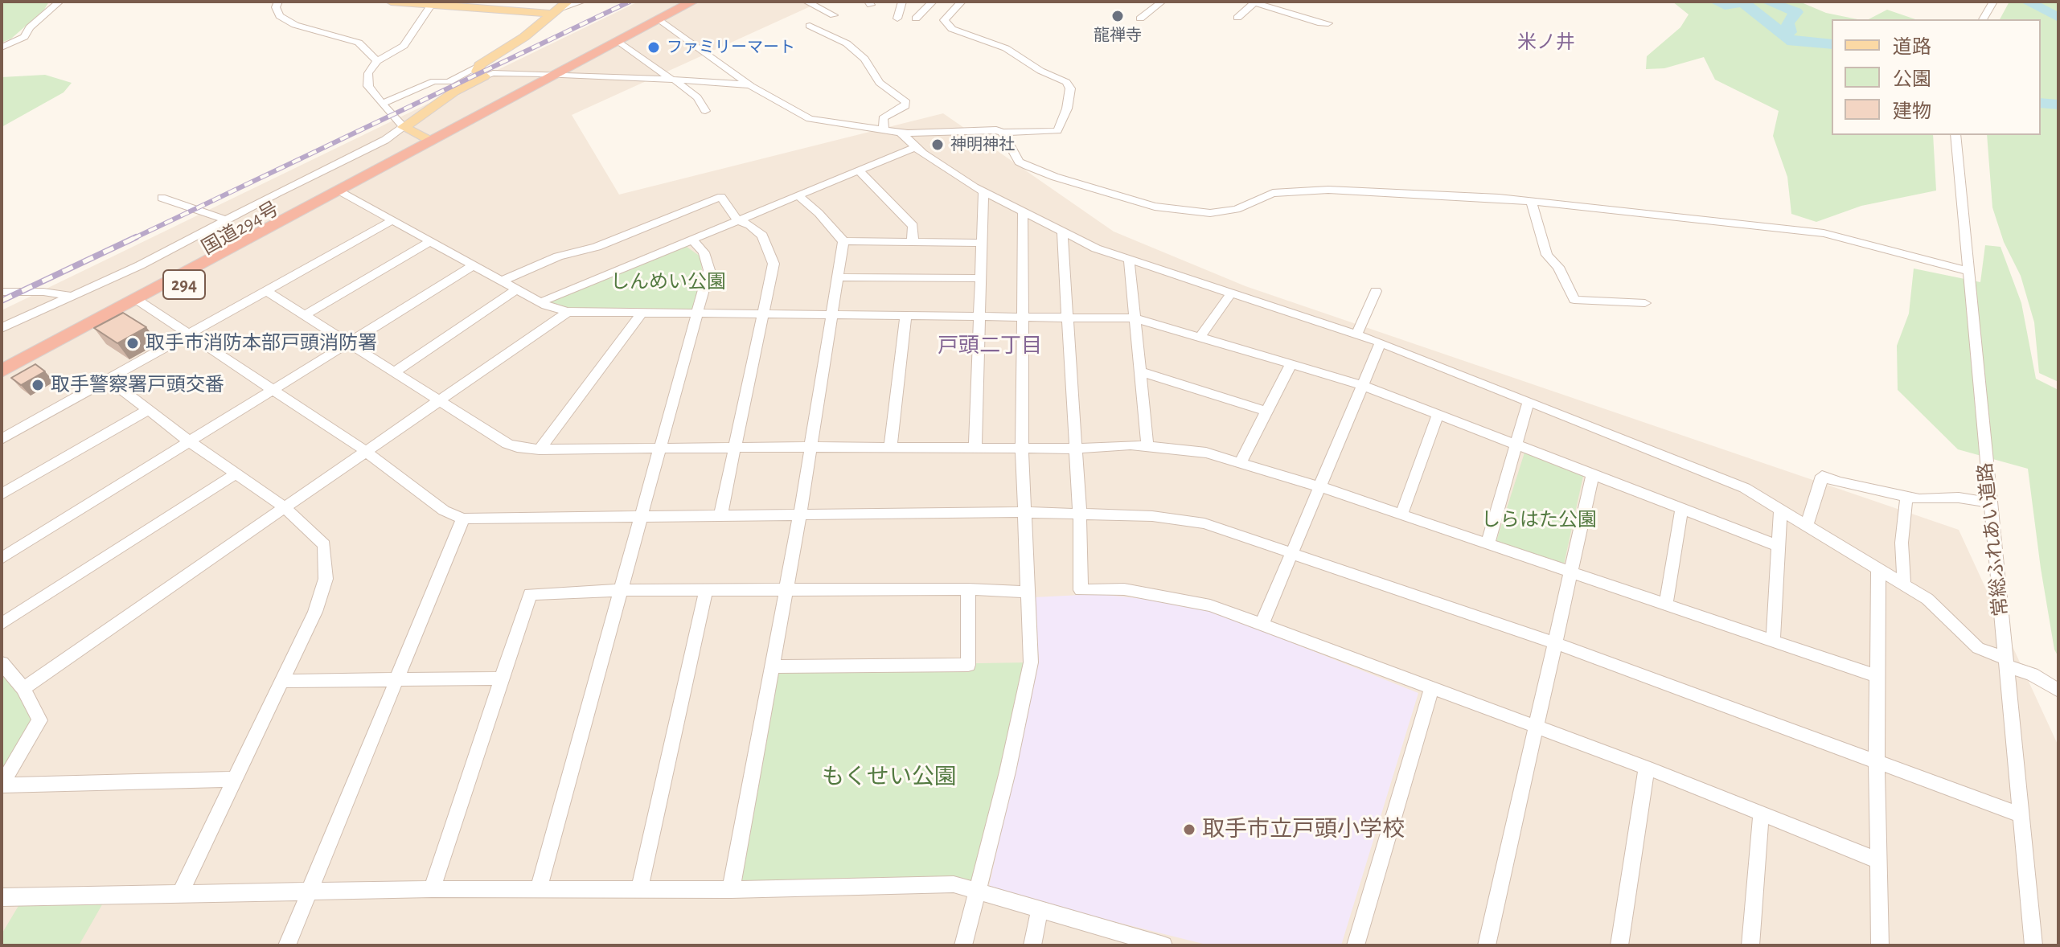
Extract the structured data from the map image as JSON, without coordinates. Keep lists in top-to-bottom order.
{
  "streets": {
    "highway": ["国道294号", "294"],
    "street": ["常総ふれあい道路"]
  },
  "districts": ["米ノ井", "戸頭二丁目"],
  "parks": ["しんめい公園", "しらはた公園", "もくせい公園"],
  "places": [
    "龍禅寺",
    "ファミリーマート",
    "神明神社",
    "取手市消防本部戸頭消防署",
    "取手警察署戸頭交番",
    "取手市立戸頭小学校"
  ],
  "legend": ["道路", "公園", "建物"]
}
